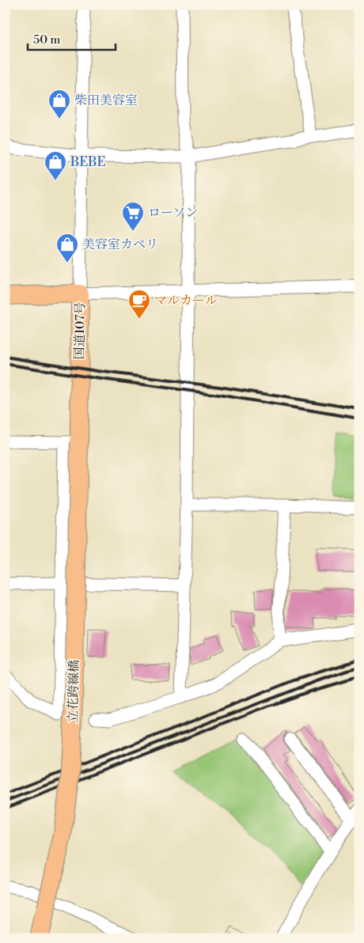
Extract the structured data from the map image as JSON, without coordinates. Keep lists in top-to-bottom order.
{
  "streets": {
    "highway": ["国道107号", "立花跨線橋"]
  },
  "crossings": [
    ["国道107号", "立花跨線橋"]
  ],
  "places": {
    "shop": ["柴田美容室", "BEBE", "美容室カペリ"],
    "supermarket": ["ローソン"],
    "cafe": ["マルカール"]
  },
  "scale_bar": "50 m"
}
